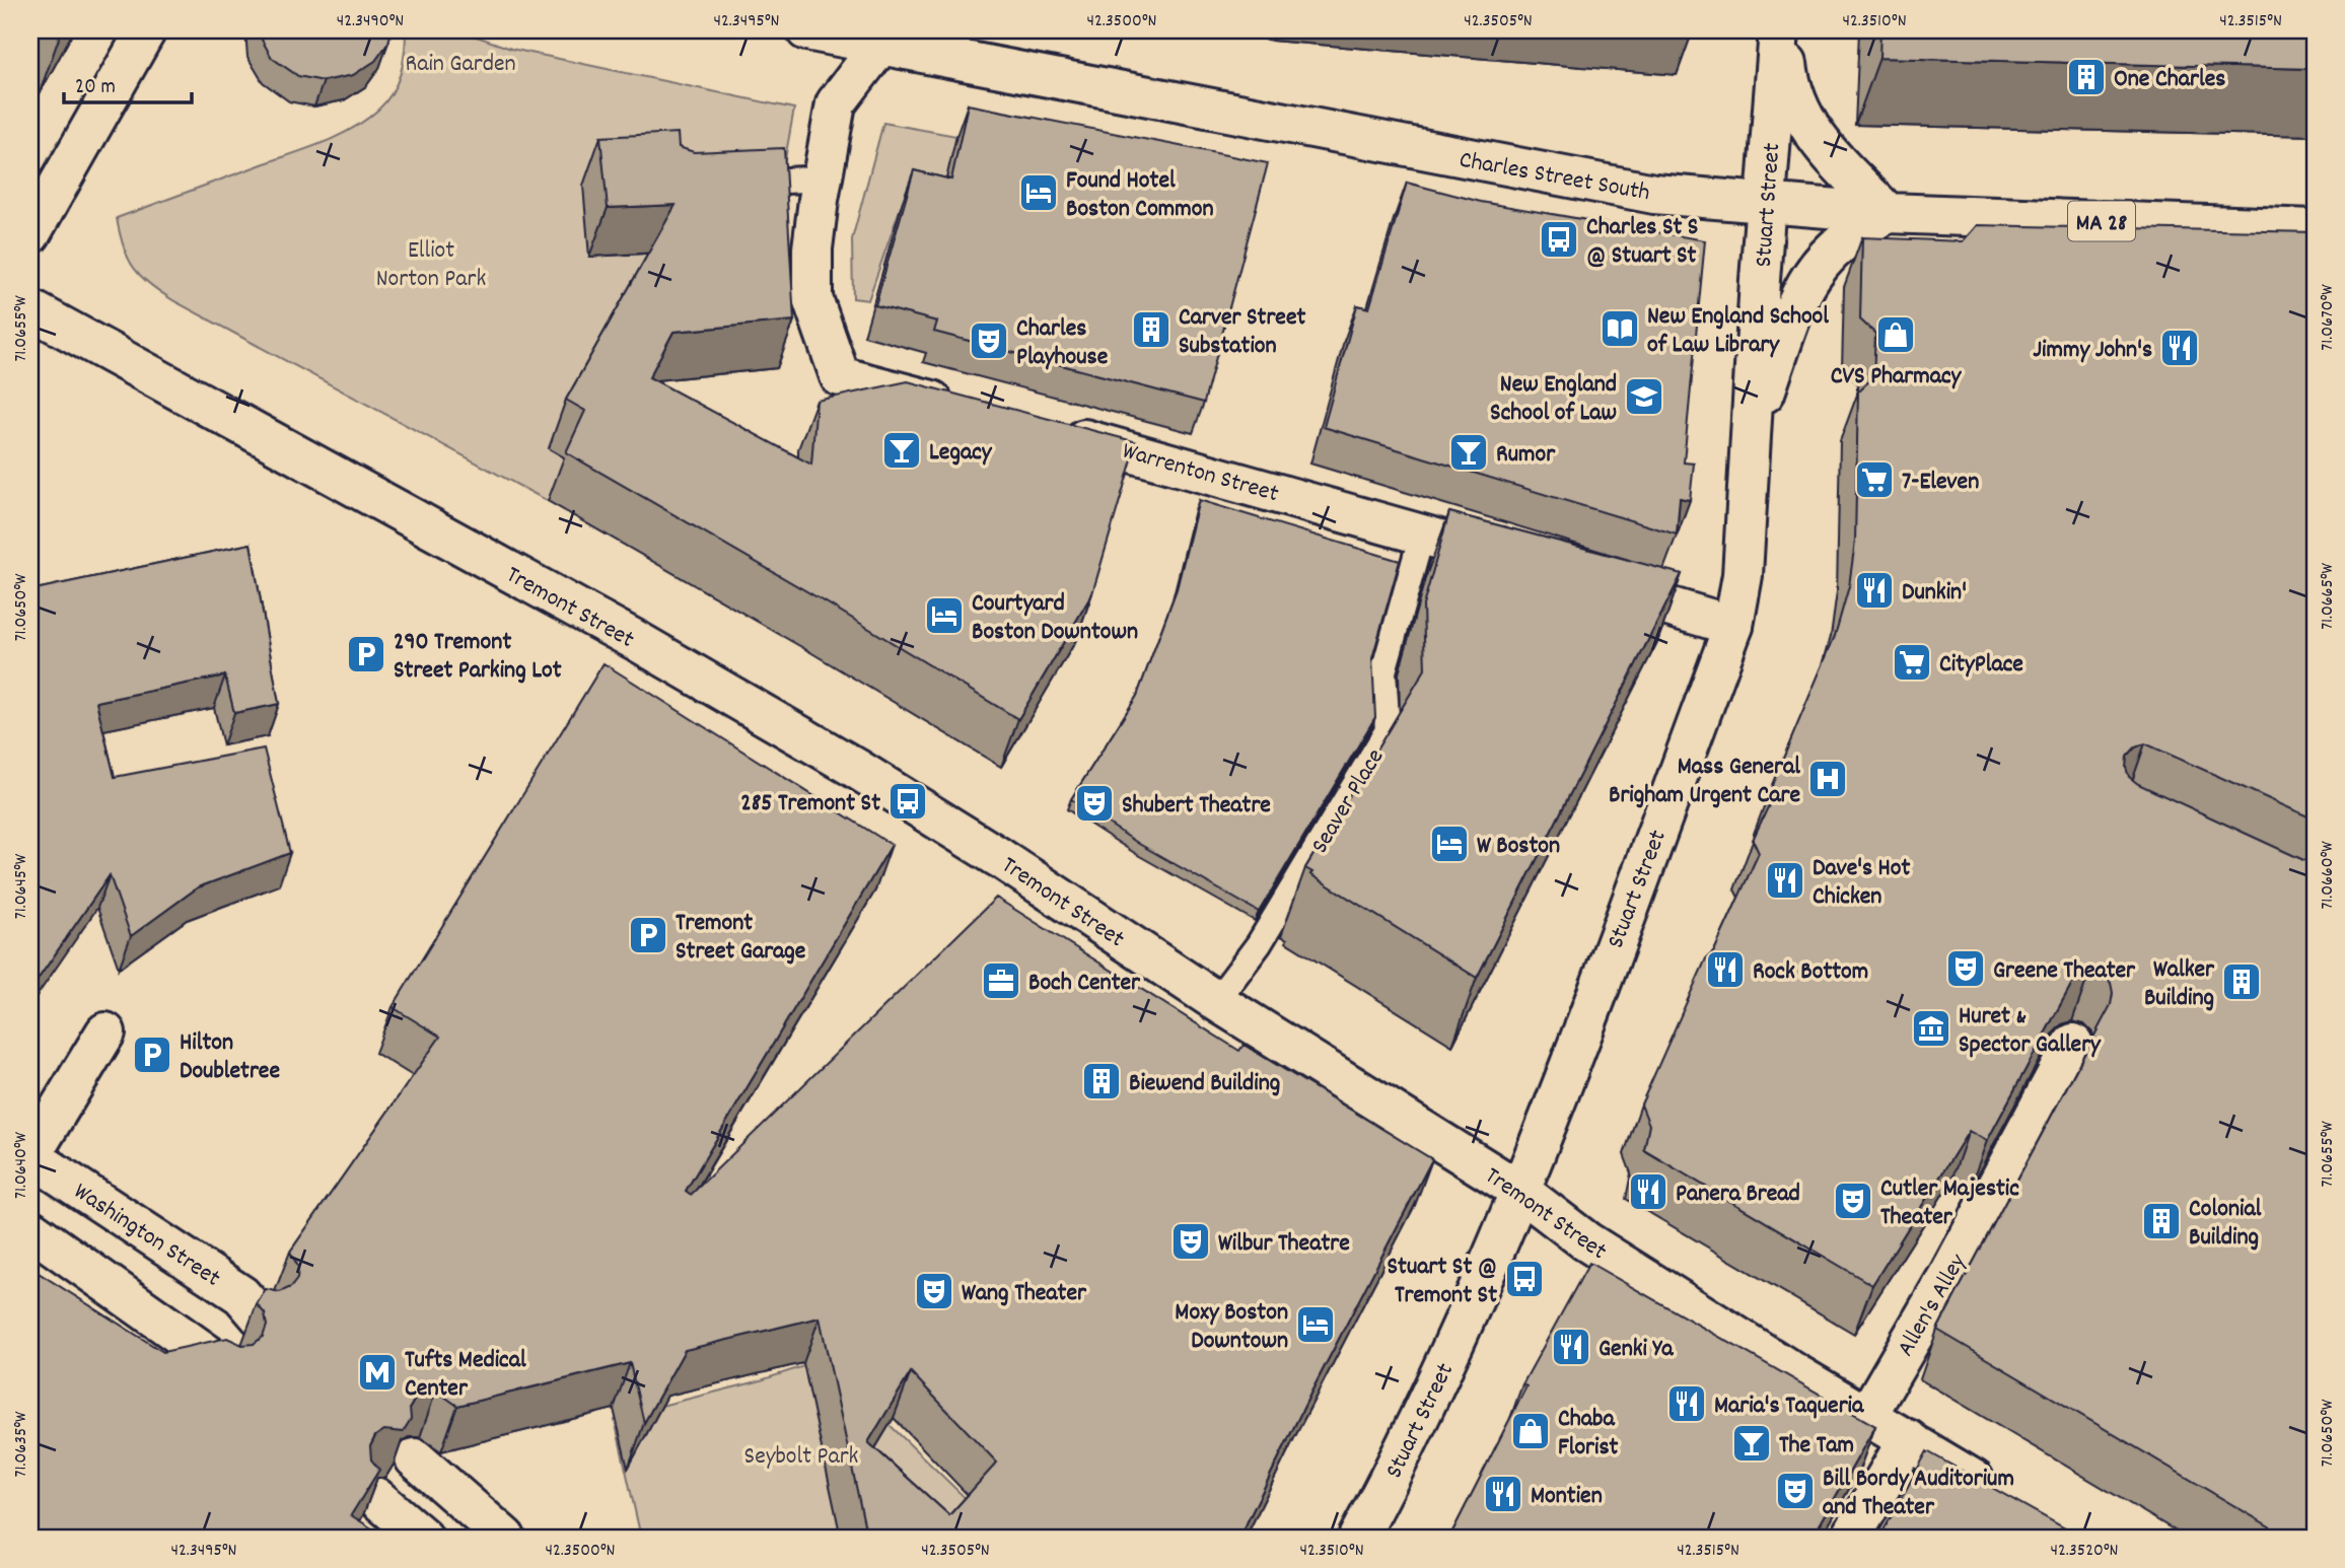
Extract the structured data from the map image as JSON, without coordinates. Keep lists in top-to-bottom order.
{
  "streets": {
    "main road": [
      "Charles Street South",
      "Stuart Street",
      "MA 28",
      "Warrenton Street",
      "Tremont Street",
      "Washington Street",
      "Allen's Alley"
    ],
    "lane": ["Seaver Place"]
  },
  "crossings": [
    ["Charles Street South", "Stuart Street"],
    ["Stuart Street", "Tremont Street"],
    ["Warrenton Street", "Seaver Place"],
    ["Tremont Street", "Seaver Place"],
    ["Tremont Street", "Allen's Alley"]
  ],
  "parks": ["Rain Garden", "Elliot Norton Park", "Seybolt Park"],
  "places": {
    "building": [
      "One Charles",
      "Carver Street Substation",
      "Walker Building",
      "Biewend Building",
      "Colonial Building"
    ],
    "hotel": [
      "Found Hotel Boston Common",
      "Courtyard Boston Downtown",
      "W Boston",
      "Moxy Boston Downtown"
    ],
    "bus stop": ["Charles St S @ Stuart St", "285 Tremont St", "Stuart St @ Tremont St"],
    "library": ["New England School of Law Library"],
    "shop": ["CVS Pharmacy", "Chaba Florist"],
    "theatre": [
      "Charles Playhouse",
      "Shubert Theatre",
      "Greene Theater",
      "Cutler Majestic Theater",
      "Wilbur Theatre",
      "Wang Theater",
      "Bill Bordy Auditorium and Theater"
    ],
    "restaurant": [
      "Jimmy John's",
      "Dunkin'",
      "Dave's Hot Chicken",
      "Rock Bottom",
      "Panera Bread",
      "Genki Ya",
      "Maria's Taqueria",
      "Montien"
    ],
    "school or university": ["New England School of Law"],
    "bar": ["Legacy", "Rumor", "The Tam"],
    "supermarket": ["7-Eleven", "CityPlace"],
    "parking": ["290 Tremont Street Parking Lot", "Tremont Street Garage", "Hilton Doubletree"],
    "hospital": ["Mass General Brigham Urgent Care"],
    "office": ["Boch Center"],
    "museum": ["Huret & Spector Gallery"],
    "metro station": ["Tufts Medical Center"]
  },
  "scale_bar": "20 m",
  "coordinates": [
    "42.3490°N",
    "42.3495°N",
    "42.3500°N",
    "42.3505°N",
    "42.3510°N",
    "42.3515°N",
    "71.0670°W",
    "71.0655°W",
    "71.0665°W",
    "71.0650°W",
    "71.0660°W",
    "71.0645°W",
    "71.0640°W",
    "71.0635°W",
    "42.3520°N"
  ]
}
